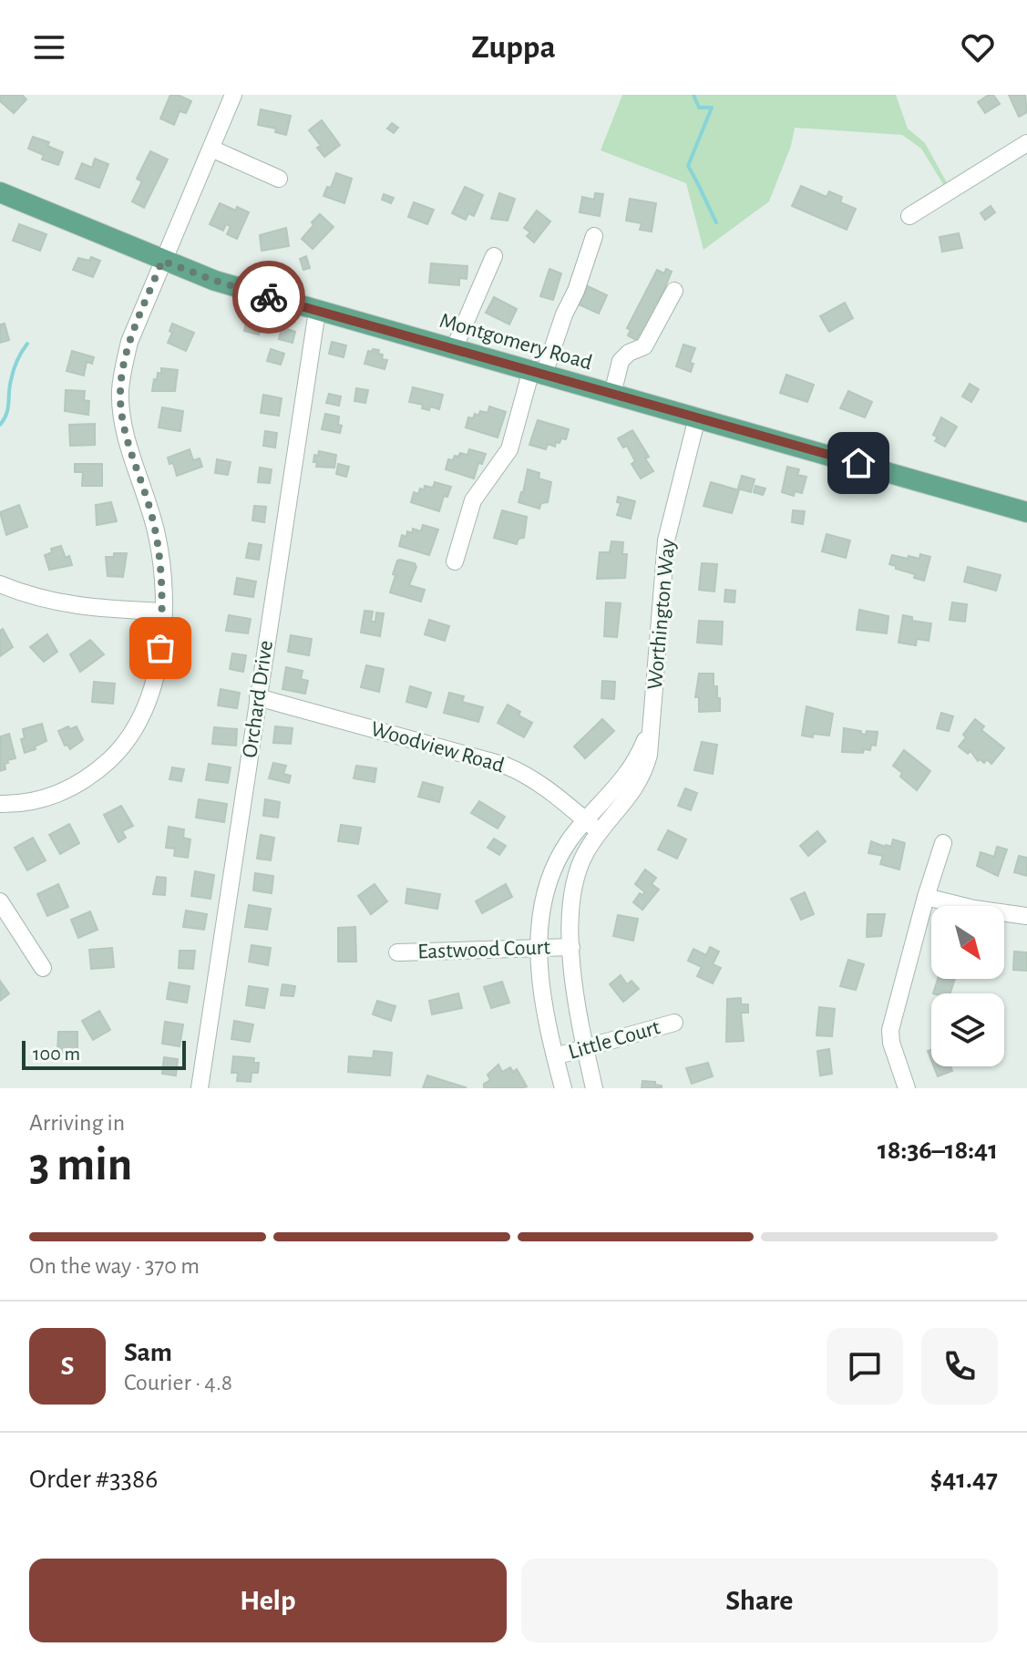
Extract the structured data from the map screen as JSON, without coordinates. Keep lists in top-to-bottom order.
{
  "streets": {
    "main road": ["Montgomery Road"],
    "street": [
      "Worthington Way",
      "Orchard Drive",
      "Woodview Road",
      "Eastwood Court",
      "Little Court"
    ]
  },
  "crossings": [
    ["Montgomery Road", "Worthington Way"],
    ["Montgomery Road", "Orchard Drive"],
    ["Worthington Way", "Woodview Road"],
    ["Worthington Way", "Eastwood Court"],
    ["Worthington Way", "Little Court"],
    ["Orchard Drive", "Woodview Road"]
  ],
  "scale_bar": "100 m",
  "north": "bottom right",
  "page": {
    "header": "Zuppa",
    "scale": "100 m",
    "heading": ["3 min", "Arriving in", "18:36–18:41"],
    "panel": [
      "Sam",
      "Courier · 4.8",
      "Order #3386",
      "$41.47"
    ],
    "bar": "On the way · 370 m",
    "round": "S",
    "buttons": ["Help", "Share"]
  }
}
